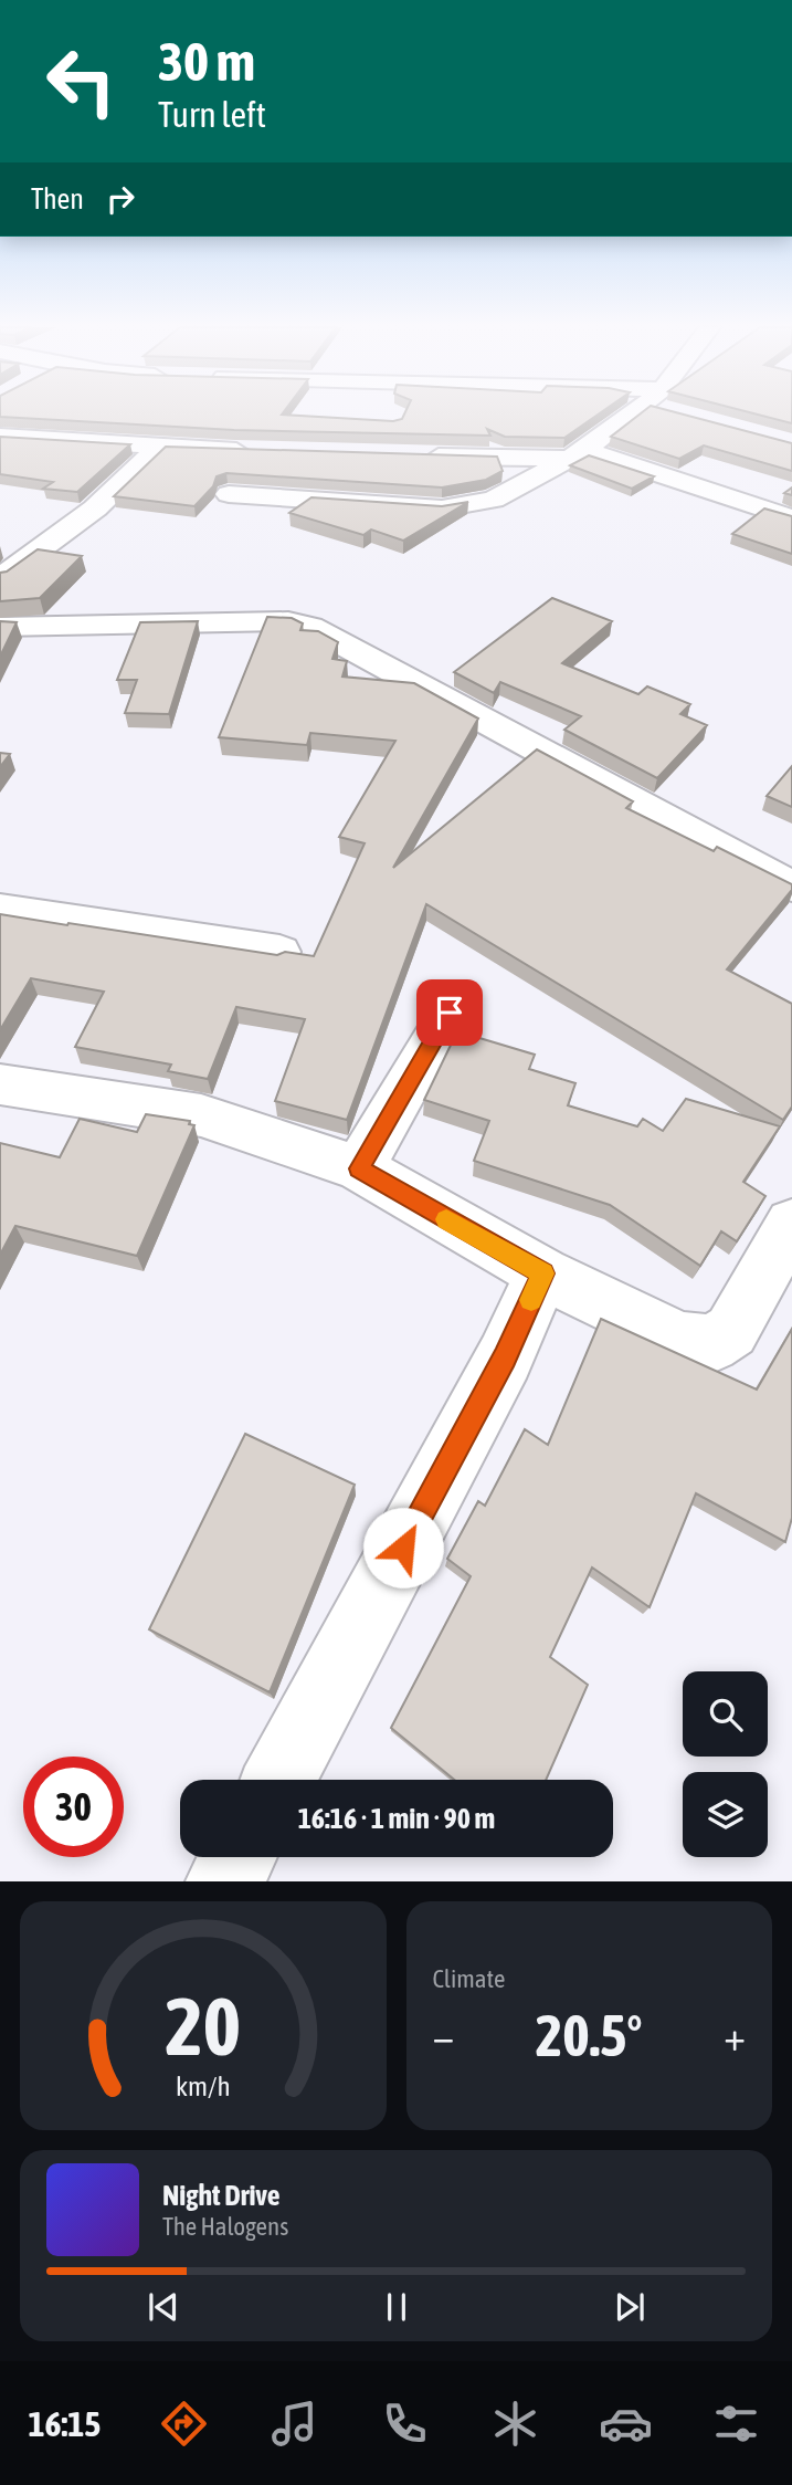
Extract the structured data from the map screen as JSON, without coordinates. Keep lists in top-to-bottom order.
{
  "page": {
    "turn": ["30 m", "Turn left"],
    "then": "Then",
    "limit": "30",
    "trip": "16:16 · 1 min · 90 m",
    "tile": "Climate",
    "heat": ["−", "20.5°", "+"],
    "song": ["Night Drive", "The Halogens"],
    "tabs": "16:15",
    "gauge": ["20", "km/h"]
  }
}
